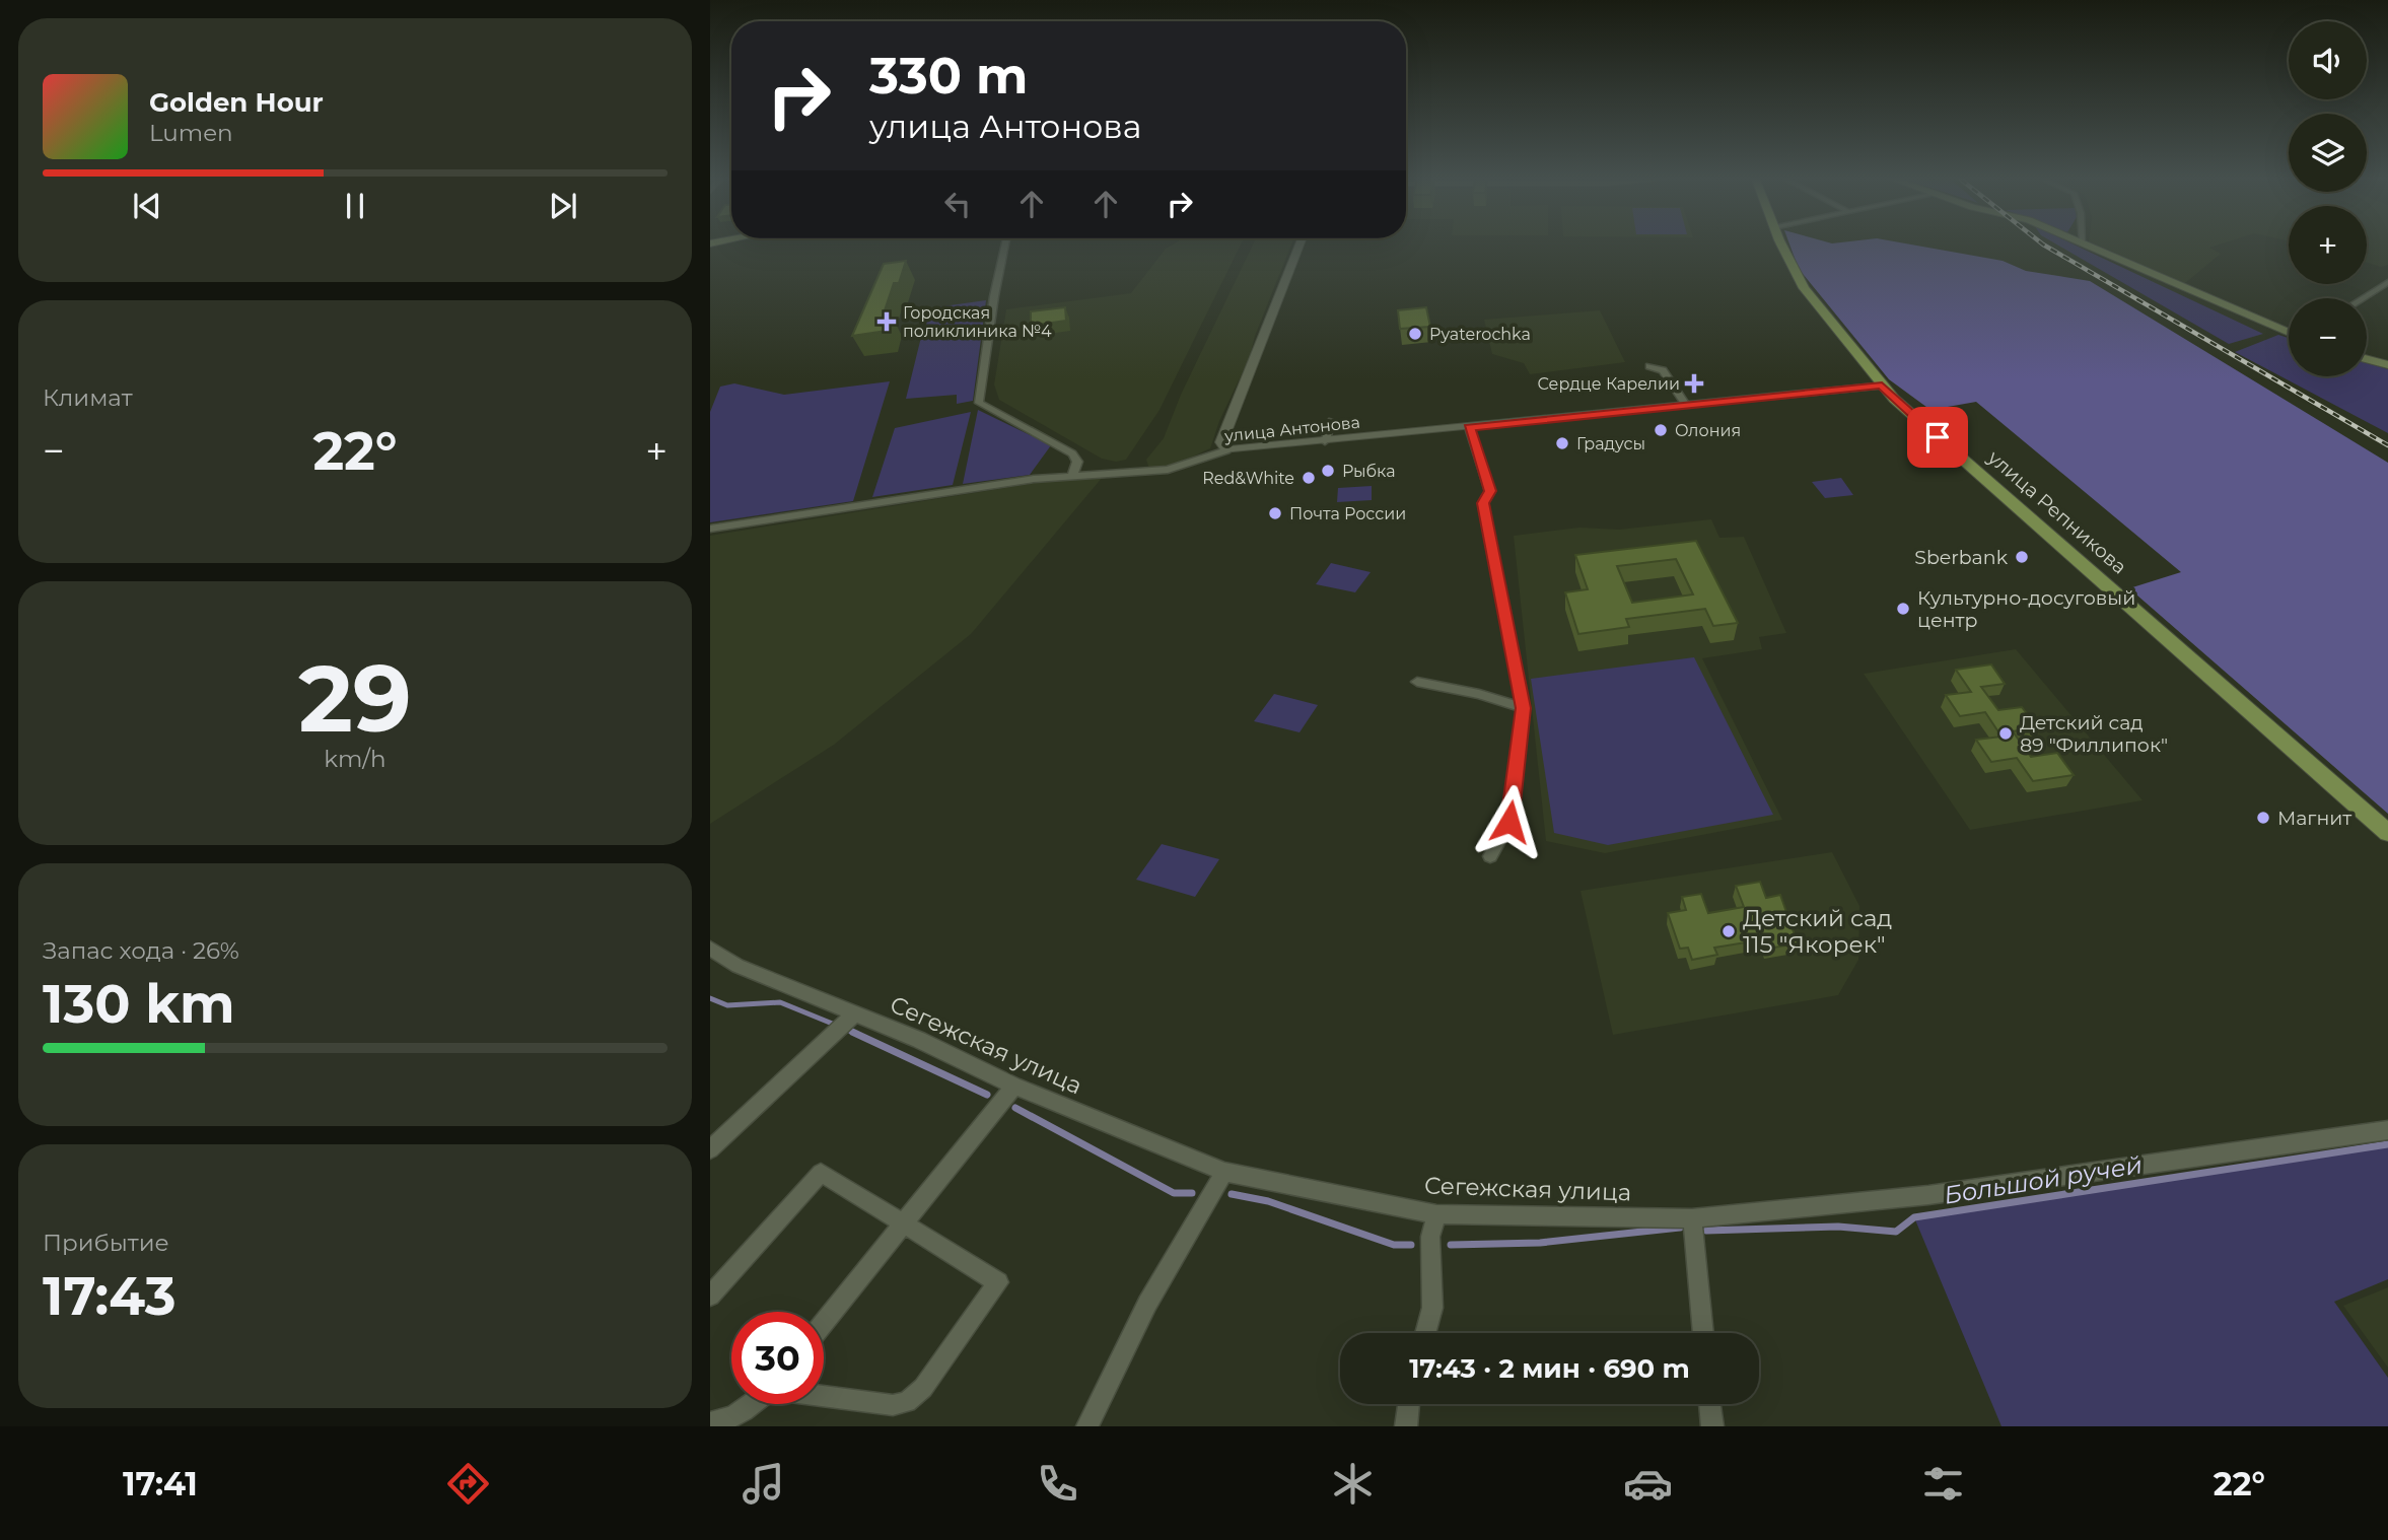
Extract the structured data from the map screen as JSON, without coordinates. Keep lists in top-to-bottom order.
{
  "streets": {
    "main road": ["улица Репникова"],
    "street": ["улица Антонова", "Сегежская улица"]
  },
  "crossings": [
    ["улица Антонова", "улица Репникова"]
  ],
  "water": ["Большой ручей"],
  "places": {
    "health": ["Городская поликлиника №4", "Сердце Карелии"],
    "other": [
      "Pyaterochka",
      "Олония",
      "Градусы",
      "Рыбка",
      "Red&White",
      "Почта России",
      "Sberbank",
      "Культурно-досуговый центр",
      "Детский сад 89 \"Филлипок\"",
      "Магнит",
      "Детский сад 115 \"Якорек\""
    ]
  },
  "page": {
    "map_buttons": ["+", "−"],
    "turn": ["330 m", "улица Антонова"],
    "song": ["Golden Hour", "Lumen"],
    "tile": [
      "Климат",
      ["29", "km/h"],
      ["Запас хода · 26%", "130 km"],
      ["Прибытие", "17:43"]
    ],
    "heat": ["−", "22°", "+"],
    "limit": "30",
    "trip": "17:43 · 2 мин · 690 m",
    "tabs": ["17:41", "22°"]
  }
}
